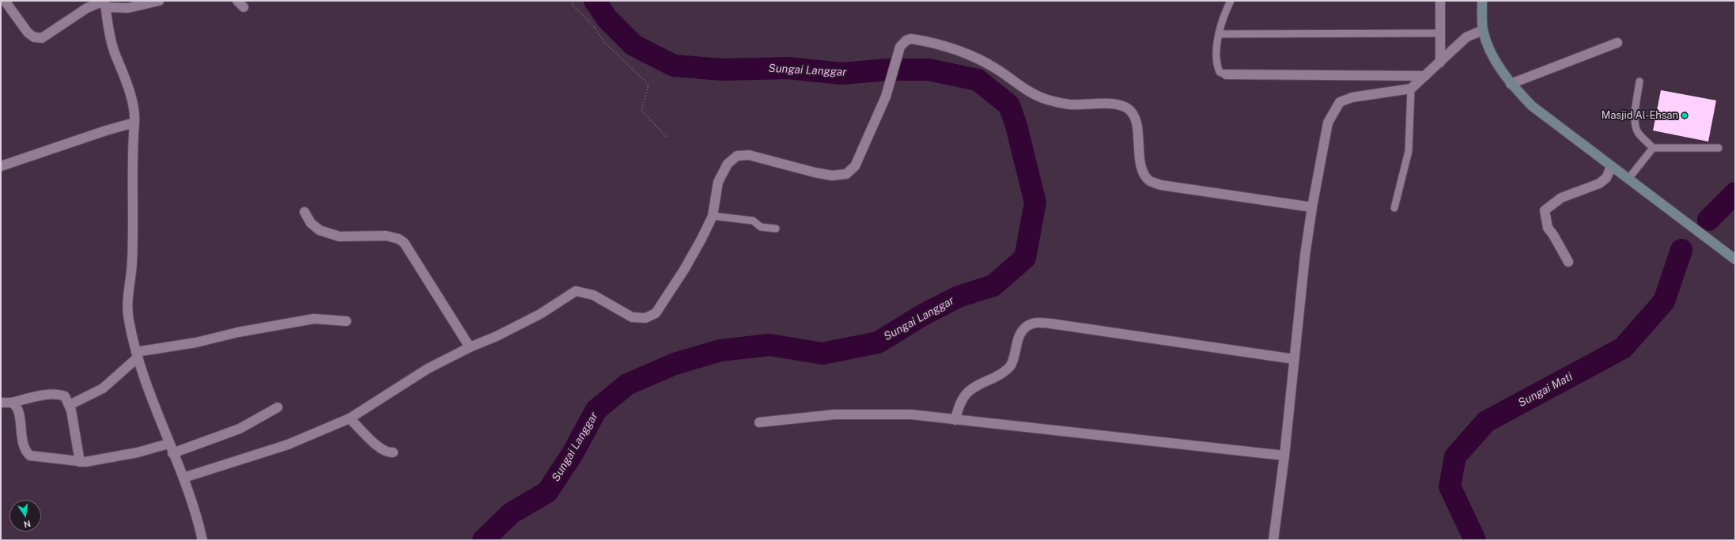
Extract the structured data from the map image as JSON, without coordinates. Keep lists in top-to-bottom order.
{
  "water": ["Sungai Langgar", "Sungai Mati"],
  "places": ["Masjid Al-Ehsan"],
  "north": "bottom"
}
